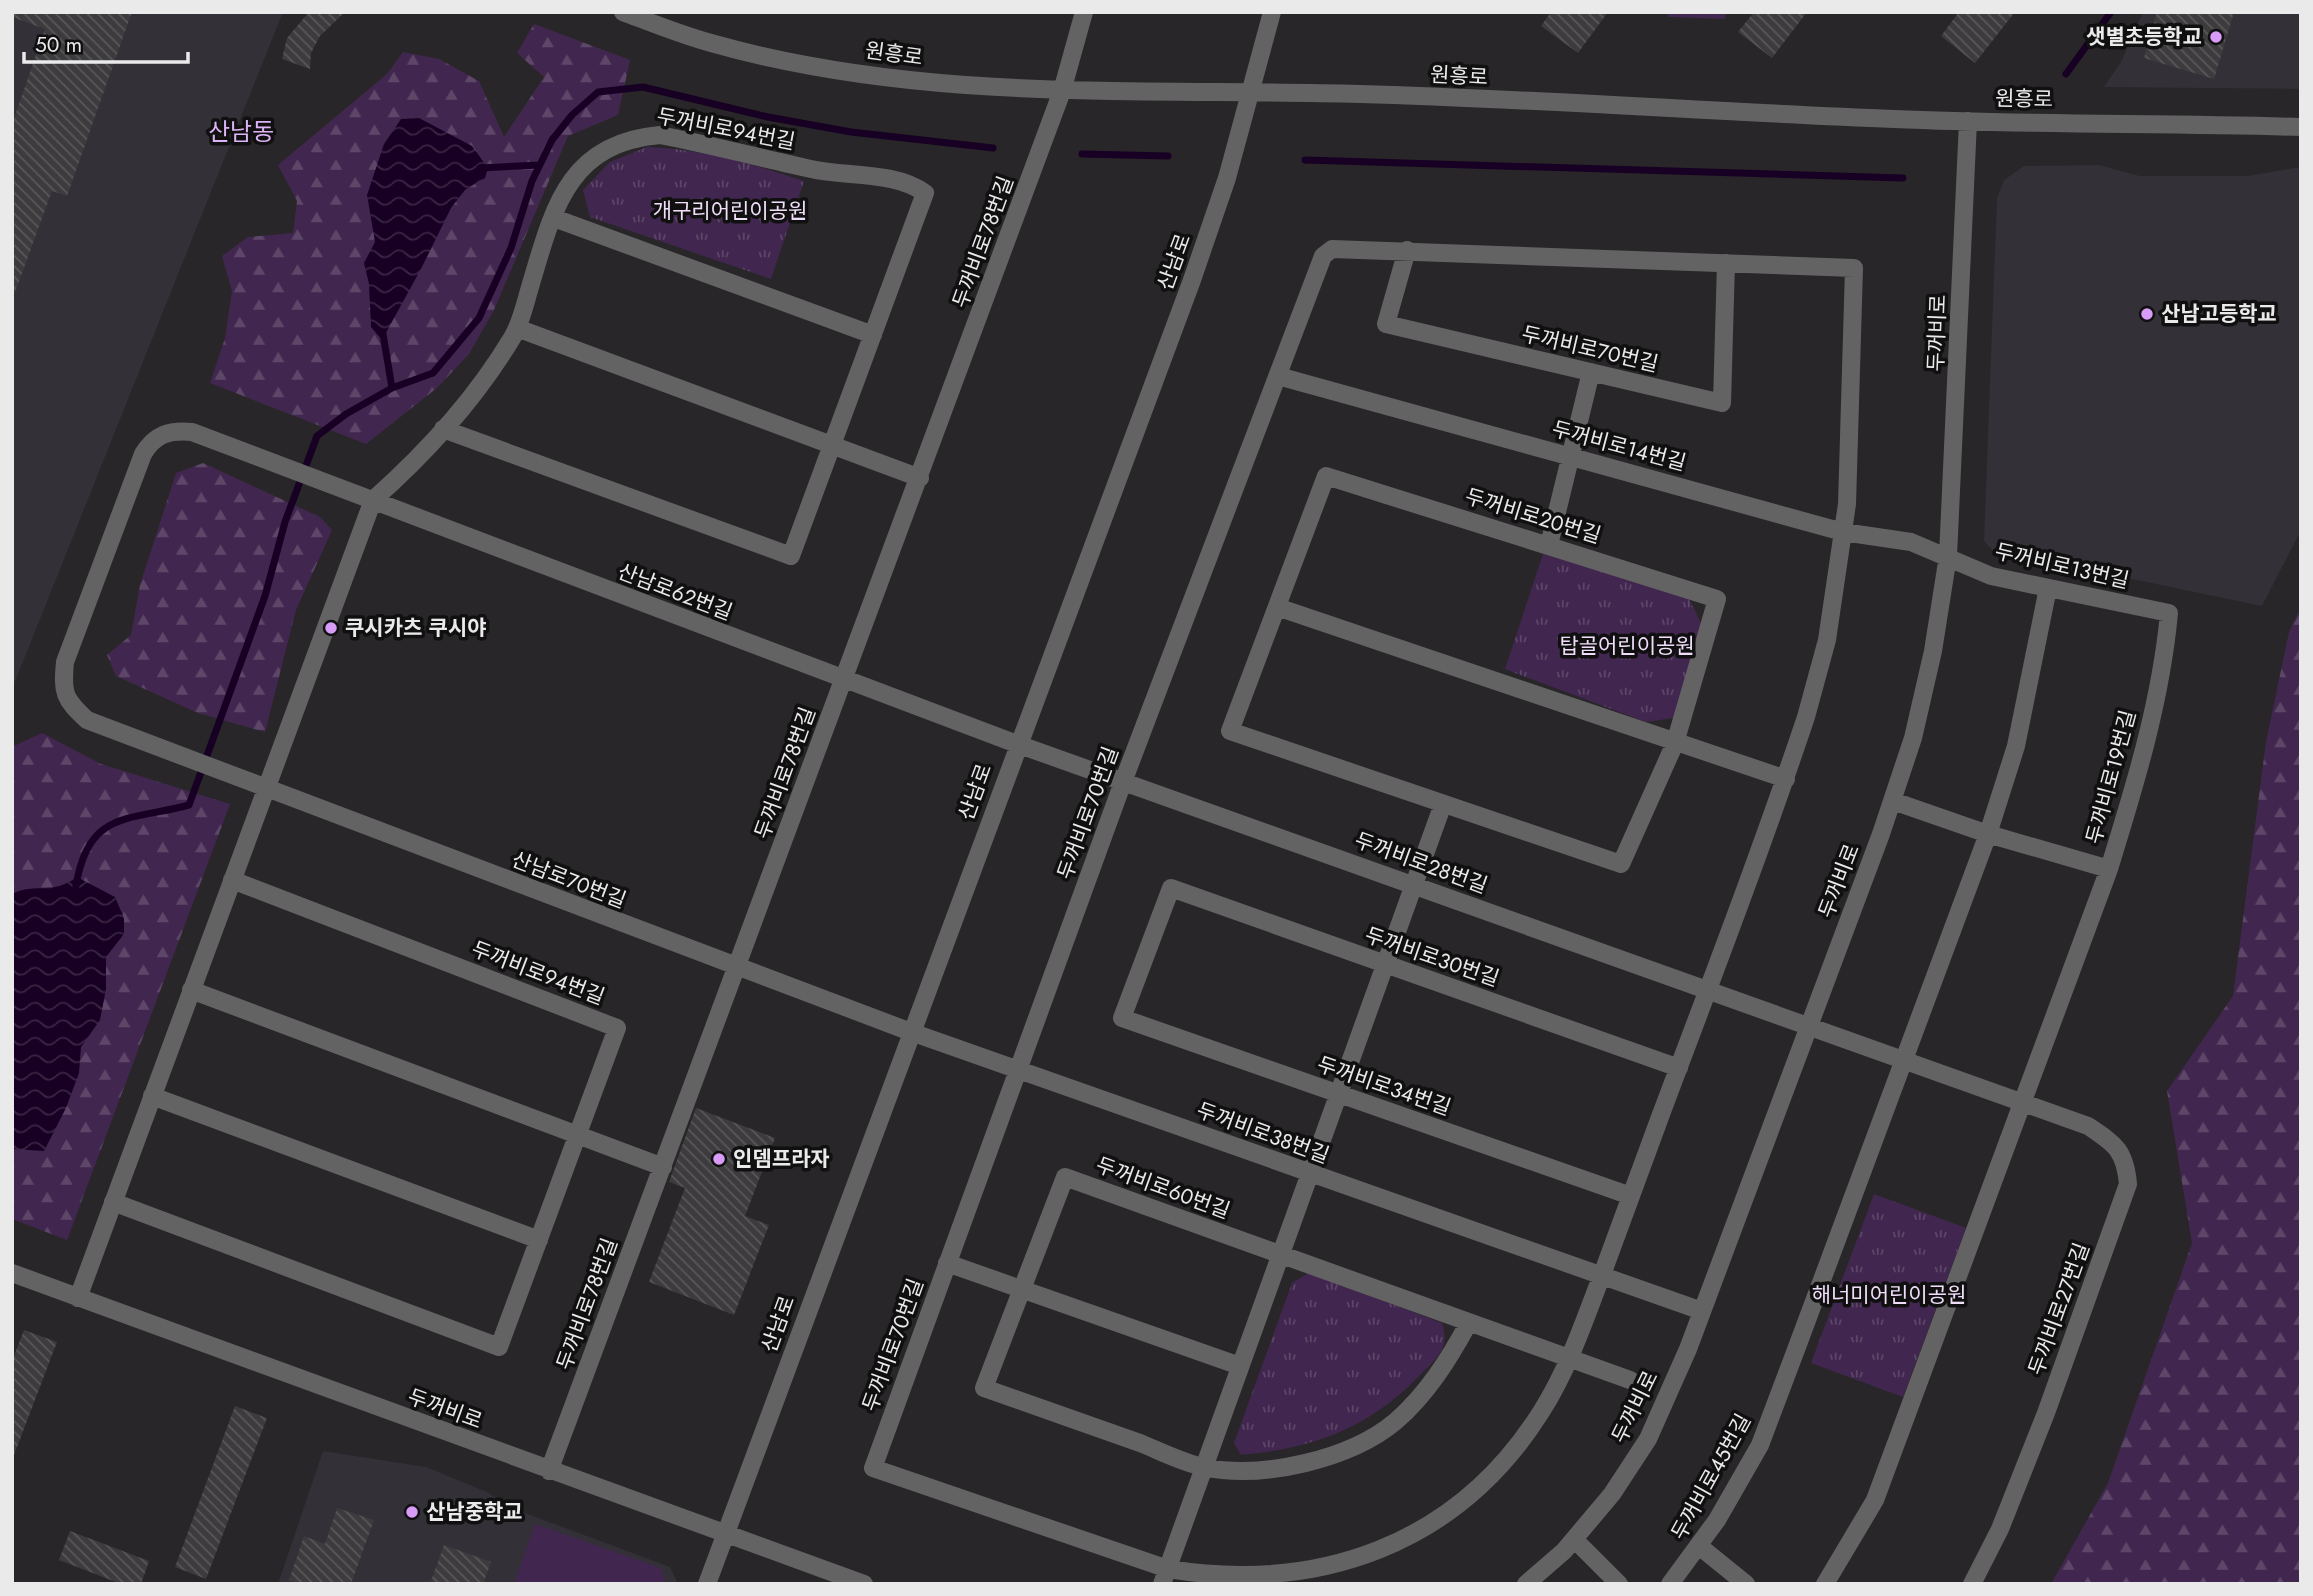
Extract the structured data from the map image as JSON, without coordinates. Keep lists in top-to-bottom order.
{
  "streets": {
    "street": [
      "원흥로",
      "두꺼비로94번길",
      "두꺼비로78번길",
      "산남로",
      "두꺼비로",
      "두꺼비로70번길",
      "두꺼비로14번길",
      "두꺼비로20번길",
      "두꺼비로13번길",
      "산남로62번길",
      "두꺼비로19번길",
      "두꺼비로28번길",
      "산남로70번길",
      "두꺼비로30번길",
      "두꺼비로34번길",
      "두꺼비로38번길",
      "두꺼비로60번길",
      "두꺼비로27번길",
      "두꺼비로45번길"
    ]
  },
  "crossings": [
    ["원흥로", "두꺼비로78번길"],
    ["원흥로", "산남로"],
    ["원흥로", "두꺼비로"],
    ["두꺼비로94번길", "두꺼비로"],
    ["두꺼비로94번길", "산남로62번길"],
    ["두꺼비로94번길", "산남로70번길"],
    ["두꺼비로78번길", "두꺼비로"],
    ["두꺼비로78번길", "산남로62번길"],
    ["두꺼비로78번길", "산남로70번길"],
    ["산남로", "두꺼비로"],
    ["산남로", "산남로62번길"],
    ["산남로", "두꺼비로28번길"],
    ["산남로", "산남로70번길"],
    ["산남로", "두꺼비로38번길"],
    ["두꺼비로", "두꺼비로14번길"],
    ["두꺼비로", "두꺼비로13번길"],
    ["두꺼비로", "두꺼비로19번길"],
    ["두꺼비로", "두꺼비로28번길"],
    ["두꺼비로", "두꺼비로38번길"],
    ["두꺼비로", "두꺼비로27번길"],
    ["두꺼비로70번길", "두꺼비로14번길"],
    ["두꺼비로70번길", "두꺼비로28번길"],
    ["두꺼비로70번길", "두꺼비로38번길"],
    ["두꺼비로14번길", "두꺼비로13번길"],
    ["두꺼비로13번길", "두꺼비로19번길"],
    ["산남로62번길", "두꺼비로28번길"],
    ["산남로62번길", "산남로70번길"],
    ["두꺼비로28번길", "두꺼비로27번길"],
    ["산남로70번길", "두꺼비로38번길"],
    ["두꺼비로30번길", "두꺼비로34번길"],
    ["두꺼비로27번길", "두꺼비로45번길"]
  ],
  "districts": ["산남동"],
  "parks": ["개구리어린이공원", "탑골어린이공원", "해너미어린이공원"],
  "places": [
    "샛별초등학교",
    "산남고등학교",
    "쿠시카츠 쿠시야",
    "인뎀프라자",
    "산남중학교"
  ],
  "scale_bar": "50 m"
}
